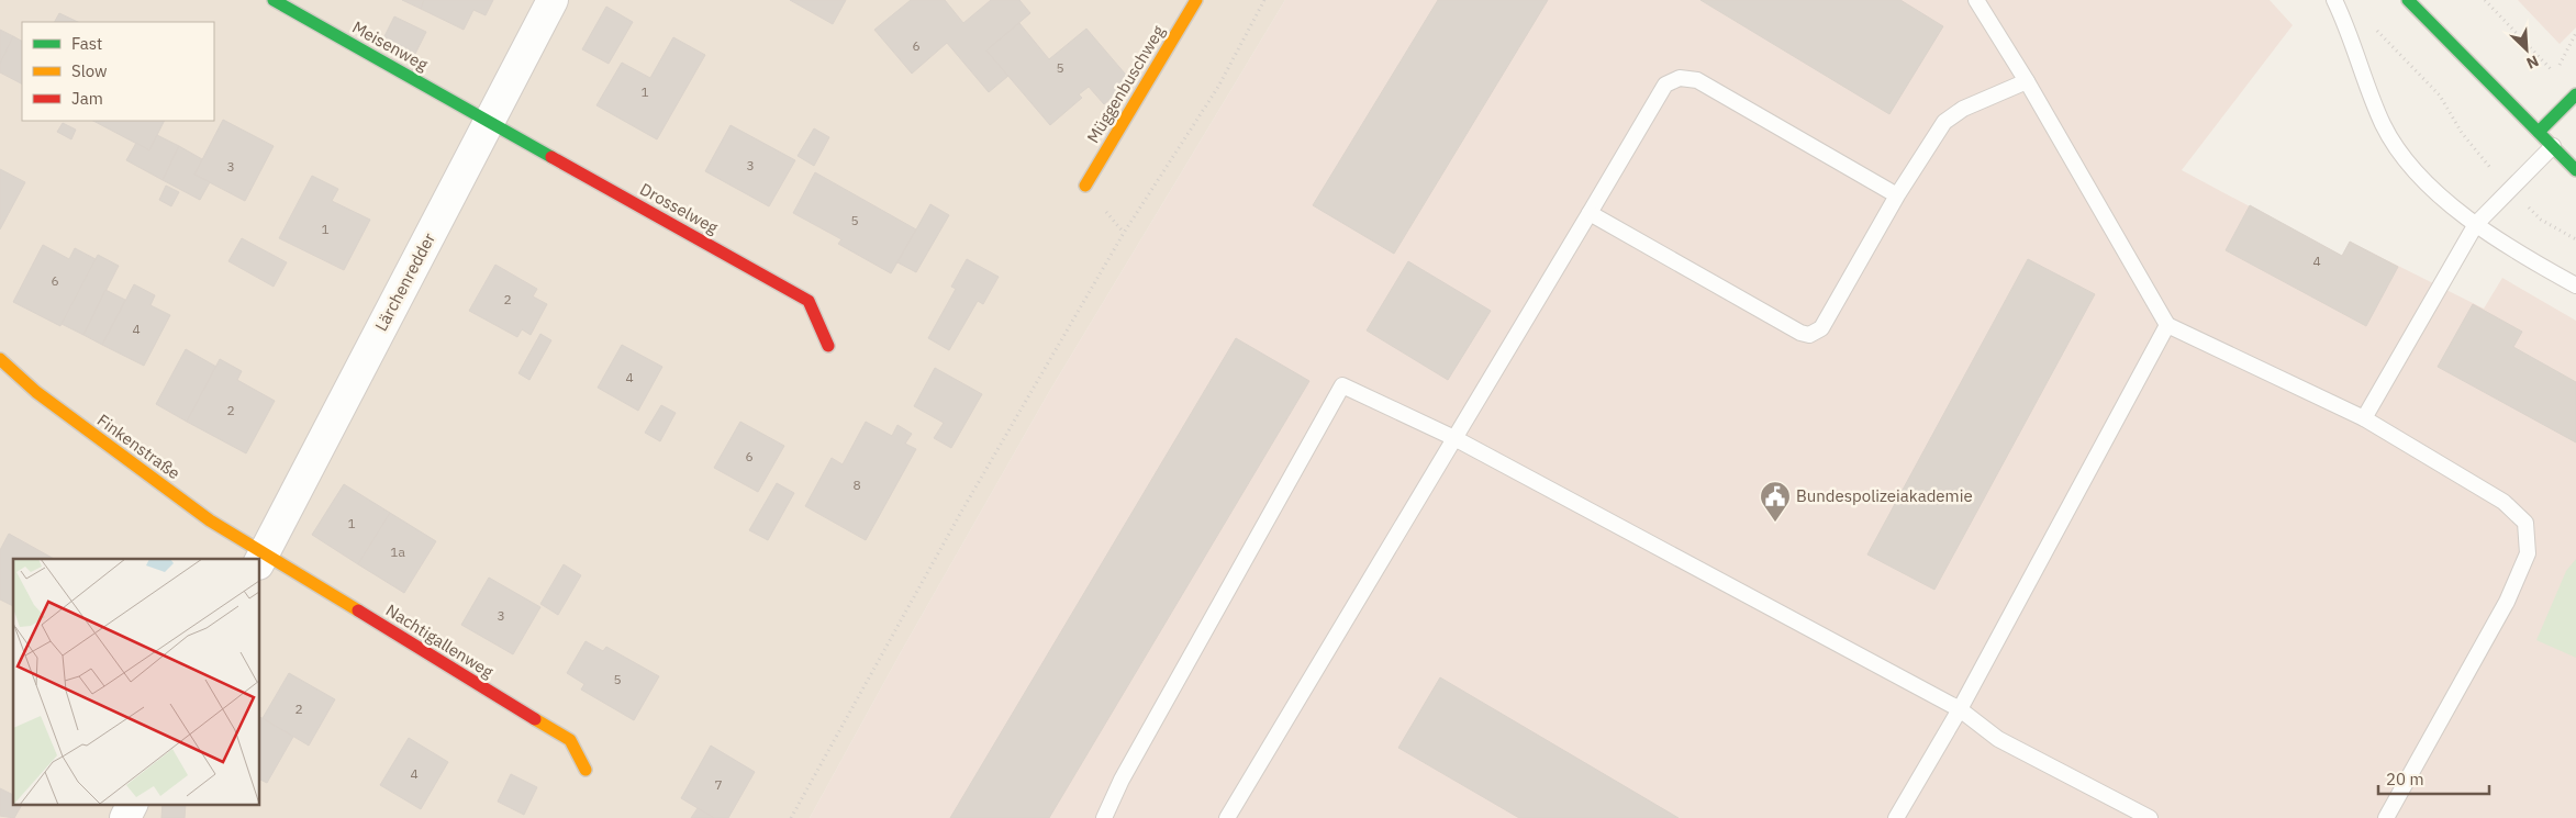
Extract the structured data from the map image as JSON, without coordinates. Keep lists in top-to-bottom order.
{
  "streets": {
    "street": [
      "Meisenweg",
      "Müggenbuschweg",
      "Drosselweg",
      "Lärchenredder",
      "Finkenstraße",
      "Nachtigallenweg"
    ]
  },
  "crossings": [
    ["Meisenweg", "Drosselweg"],
    ["Meisenweg", "Lärchenredder"],
    ["Drosselweg", "Lärchenredder"],
    ["Lärchenredder", "Finkenstraße"],
    ["Lärchenredder", "Nachtigallenweg"],
    ["Finkenstraße", "Nachtigallenweg"]
  ],
  "places": {
    "public building": ["Bundespolizeiakademie"]
  },
  "house_numbers": [
    "6",
    "5",
    "1",
    "3",
    "3",
    "5",
    "1",
    "4",
    "6",
    "2",
    "4",
    "4",
    "2",
    "6",
    "8",
    "1",
    "1a",
    "3",
    "5",
    "2",
    "4",
    "7"
  ],
  "legend": ["Fast", "Slow", "Jam"],
  "scale_bar": "20 m",
  "north": "bottom right"
}
